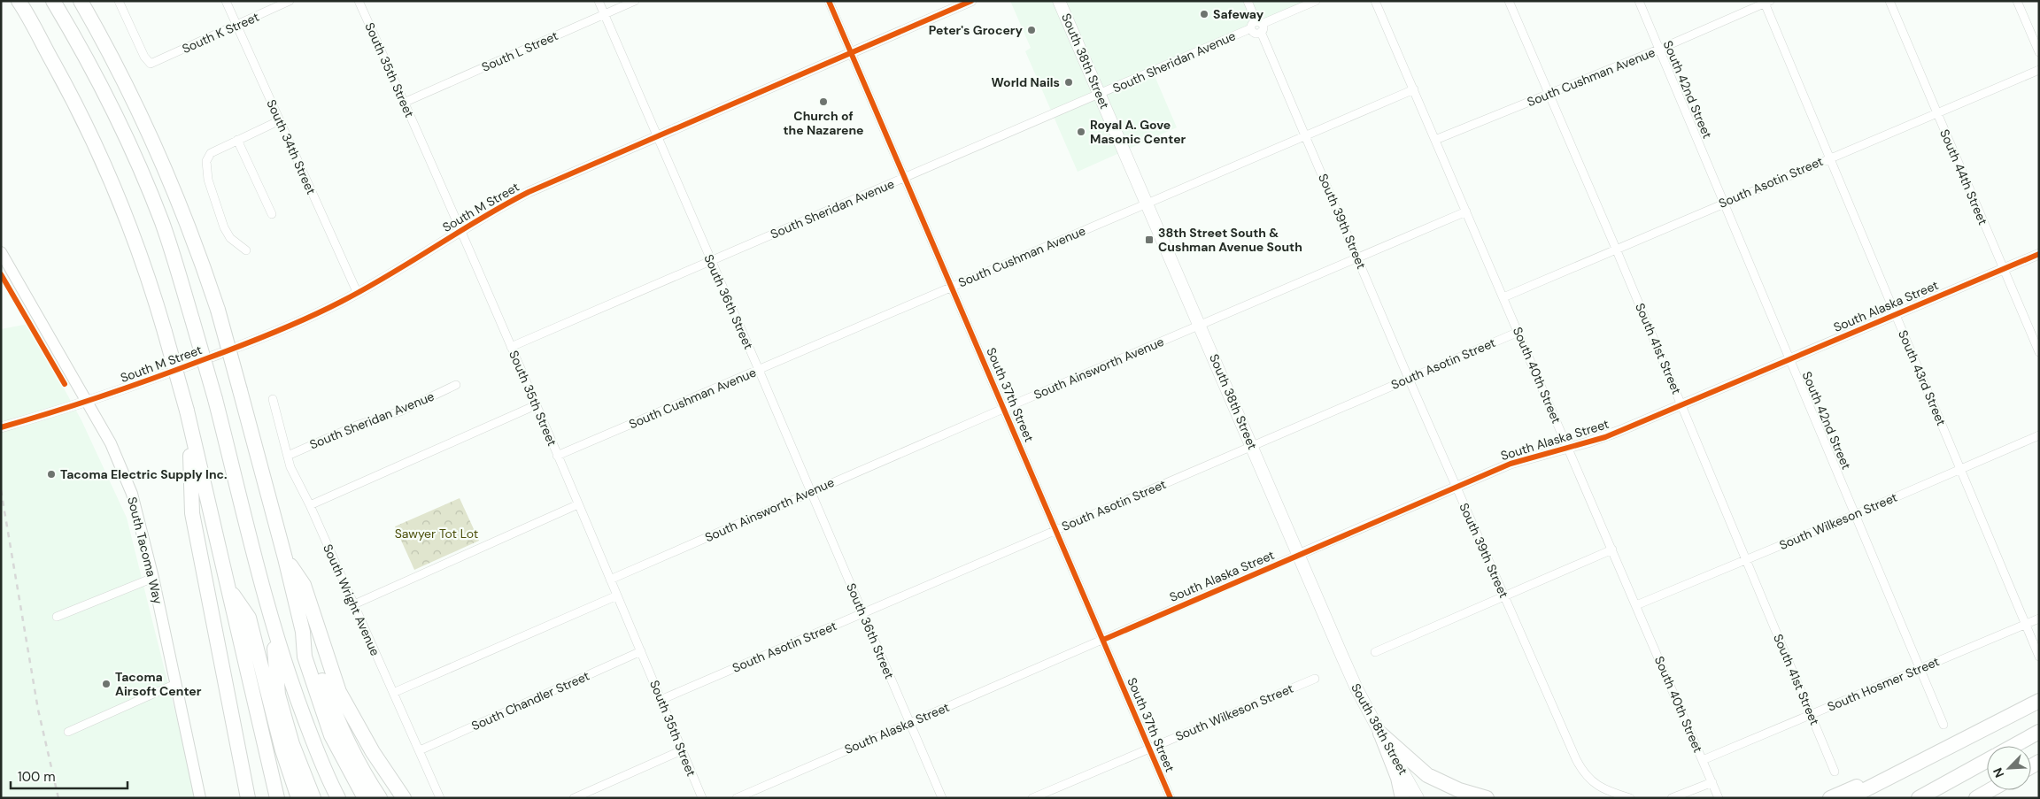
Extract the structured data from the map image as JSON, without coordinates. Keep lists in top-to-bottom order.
{
  "streets": {
    "main road": ["South 38th Street", "South Tacoma Way"],
    "street": [
      "South K Street",
      "South L Street",
      "South Sheridan Avenue",
      "South 35th Street",
      "South Cushman Avenue",
      "South 42nd Street",
      "South 34th Street",
      "South 44th Street",
      "South Asotin Street",
      "South M Street",
      "South 39th Street",
      "South 36th Street",
      "South Alaska Street",
      "South 41st Street",
      "South Ainsworth Avenue",
      "South 40th Street",
      "South 43rd Street",
      "South 37th Street",
      "South Wilkeson Street",
      "South Wright Avenue",
      "South Hosmer Street",
      "South Chandler Street"
    ]
  },
  "crossings": [
    ["South K Street", "South 34th Street"],
    ["South L Street", "South 35th Street"],
    ["South L Street", "South 36th Street"],
    ["South 38th Street", "South Sheridan Avenue"],
    ["South 38th Street", "South Cushman Avenue"],
    ["South 38th Street", "South Asotin Street"],
    ["South 38th Street", "South Alaska Street"],
    ["South 38th Street", "South Ainsworth Avenue"],
    ["South Sheridan Avenue", "South 35th Street"],
    ["South Sheridan Avenue", "South 39th Street"],
    ["South Sheridan Avenue", "South 36th Street"],
    ["South Sheridan Avenue", "South 37th Street"],
    ["South Sheridan Avenue", "South Wright Avenue"],
    ["South 35th Street", "South Cushman Avenue"],
    ["South 35th Street", "South Asotin Street"],
    ["South 35th Street", "South M Street"],
    ["South 35th Street", "South Ainsworth Avenue"],
    ["South 35th Street", "South Chandler Street"],
    ["South Cushman Avenue", "South 42nd Street"],
    ["South Cushman Avenue", "South 39th Street"],
    ["South Cushman Avenue", "South 36th Street"],
    ["South Cushman Avenue", "South 41st Street"],
    ["South Cushman Avenue", "South 40th Street"],
    ["South Cushman Avenue", "South 43rd Street"],
    ["South Cushman Avenue", "South 37th Street"],
    ["South 42nd Street", "South Asotin Street"],
    ["South 42nd Street", "South Alaska Street"],
    ["South 42nd Street", "South Wilkeson Street"],
    ["South 42nd Street", "South Hosmer Street"],
    ["South 34th Street", "South M Street"],
    ["South 44th Street", "South Asotin Street"],
    ["South 44th Street", "South Alaska Street"],
    ["South Asotin Street", "South 39th Street"],
    ["South Asotin Street", "South 36th Street"],
    ["South Asotin Street", "South 41st Street"],
    ["South Asotin Street", "South 40th Street"],
    ["South Asotin Street", "South 43rd Street"],
    ["South Asotin Street", "South 37th Street"],
    ["South M Street", "South 36th Street"],
    ["South M Street", "South 37th Street"],
    ["South M Street", "South Tacoma Way"],
    ["South 39th Street", "South Alaska Street"],
    ["South 39th Street", "South Ainsworth Avenue"],
    ["South 36th Street", "South Alaska Street"],
    ["South 36th Street", "South Ainsworth Avenue"],
    ["South Alaska Street", "South 41st Street"],
    ["South Alaska Street", "South 40th Street"],
    ["South Alaska Street", "South 43rd Street"],
    ["South Alaska Street", "South 37th Street"],
    ["South 41st Street", "South Wilkeson Street"],
    ["South 41st Street", "South Hosmer Street"],
    ["South Ainsworth Avenue", "South 40th Street"],
    ["South Ainsworth Avenue", "South 37th Street"],
    ["South 40th Street", "South Wilkeson Street"],
    ["South 40th Street", "South Hosmer Street"],
    ["South 43rd Street", "South Wilkeson Street"],
    ["South 43rd Street", "South Hosmer Street"],
    ["South 37th Street", "South Wilkeson Street"],
    ["South Wright Avenue", "South Chandler Street"]
  ],
  "parks": ["Sawyer Tot Lot"],
  "places": {
    "other": [
      "Safeway",
      "Peter's Grocery",
      "World Nails",
      "Church of the Nazarene",
      "Royal A. Gove Masonic Center",
      "Tacoma Electric Supply Inc.",
      "Tacoma Airsoft Center"
    ],
    "transit": ["38th Street South & Cushman Avenue South"]
  },
  "scale_bar": "100 m",
  "north": "bottom left"
}
